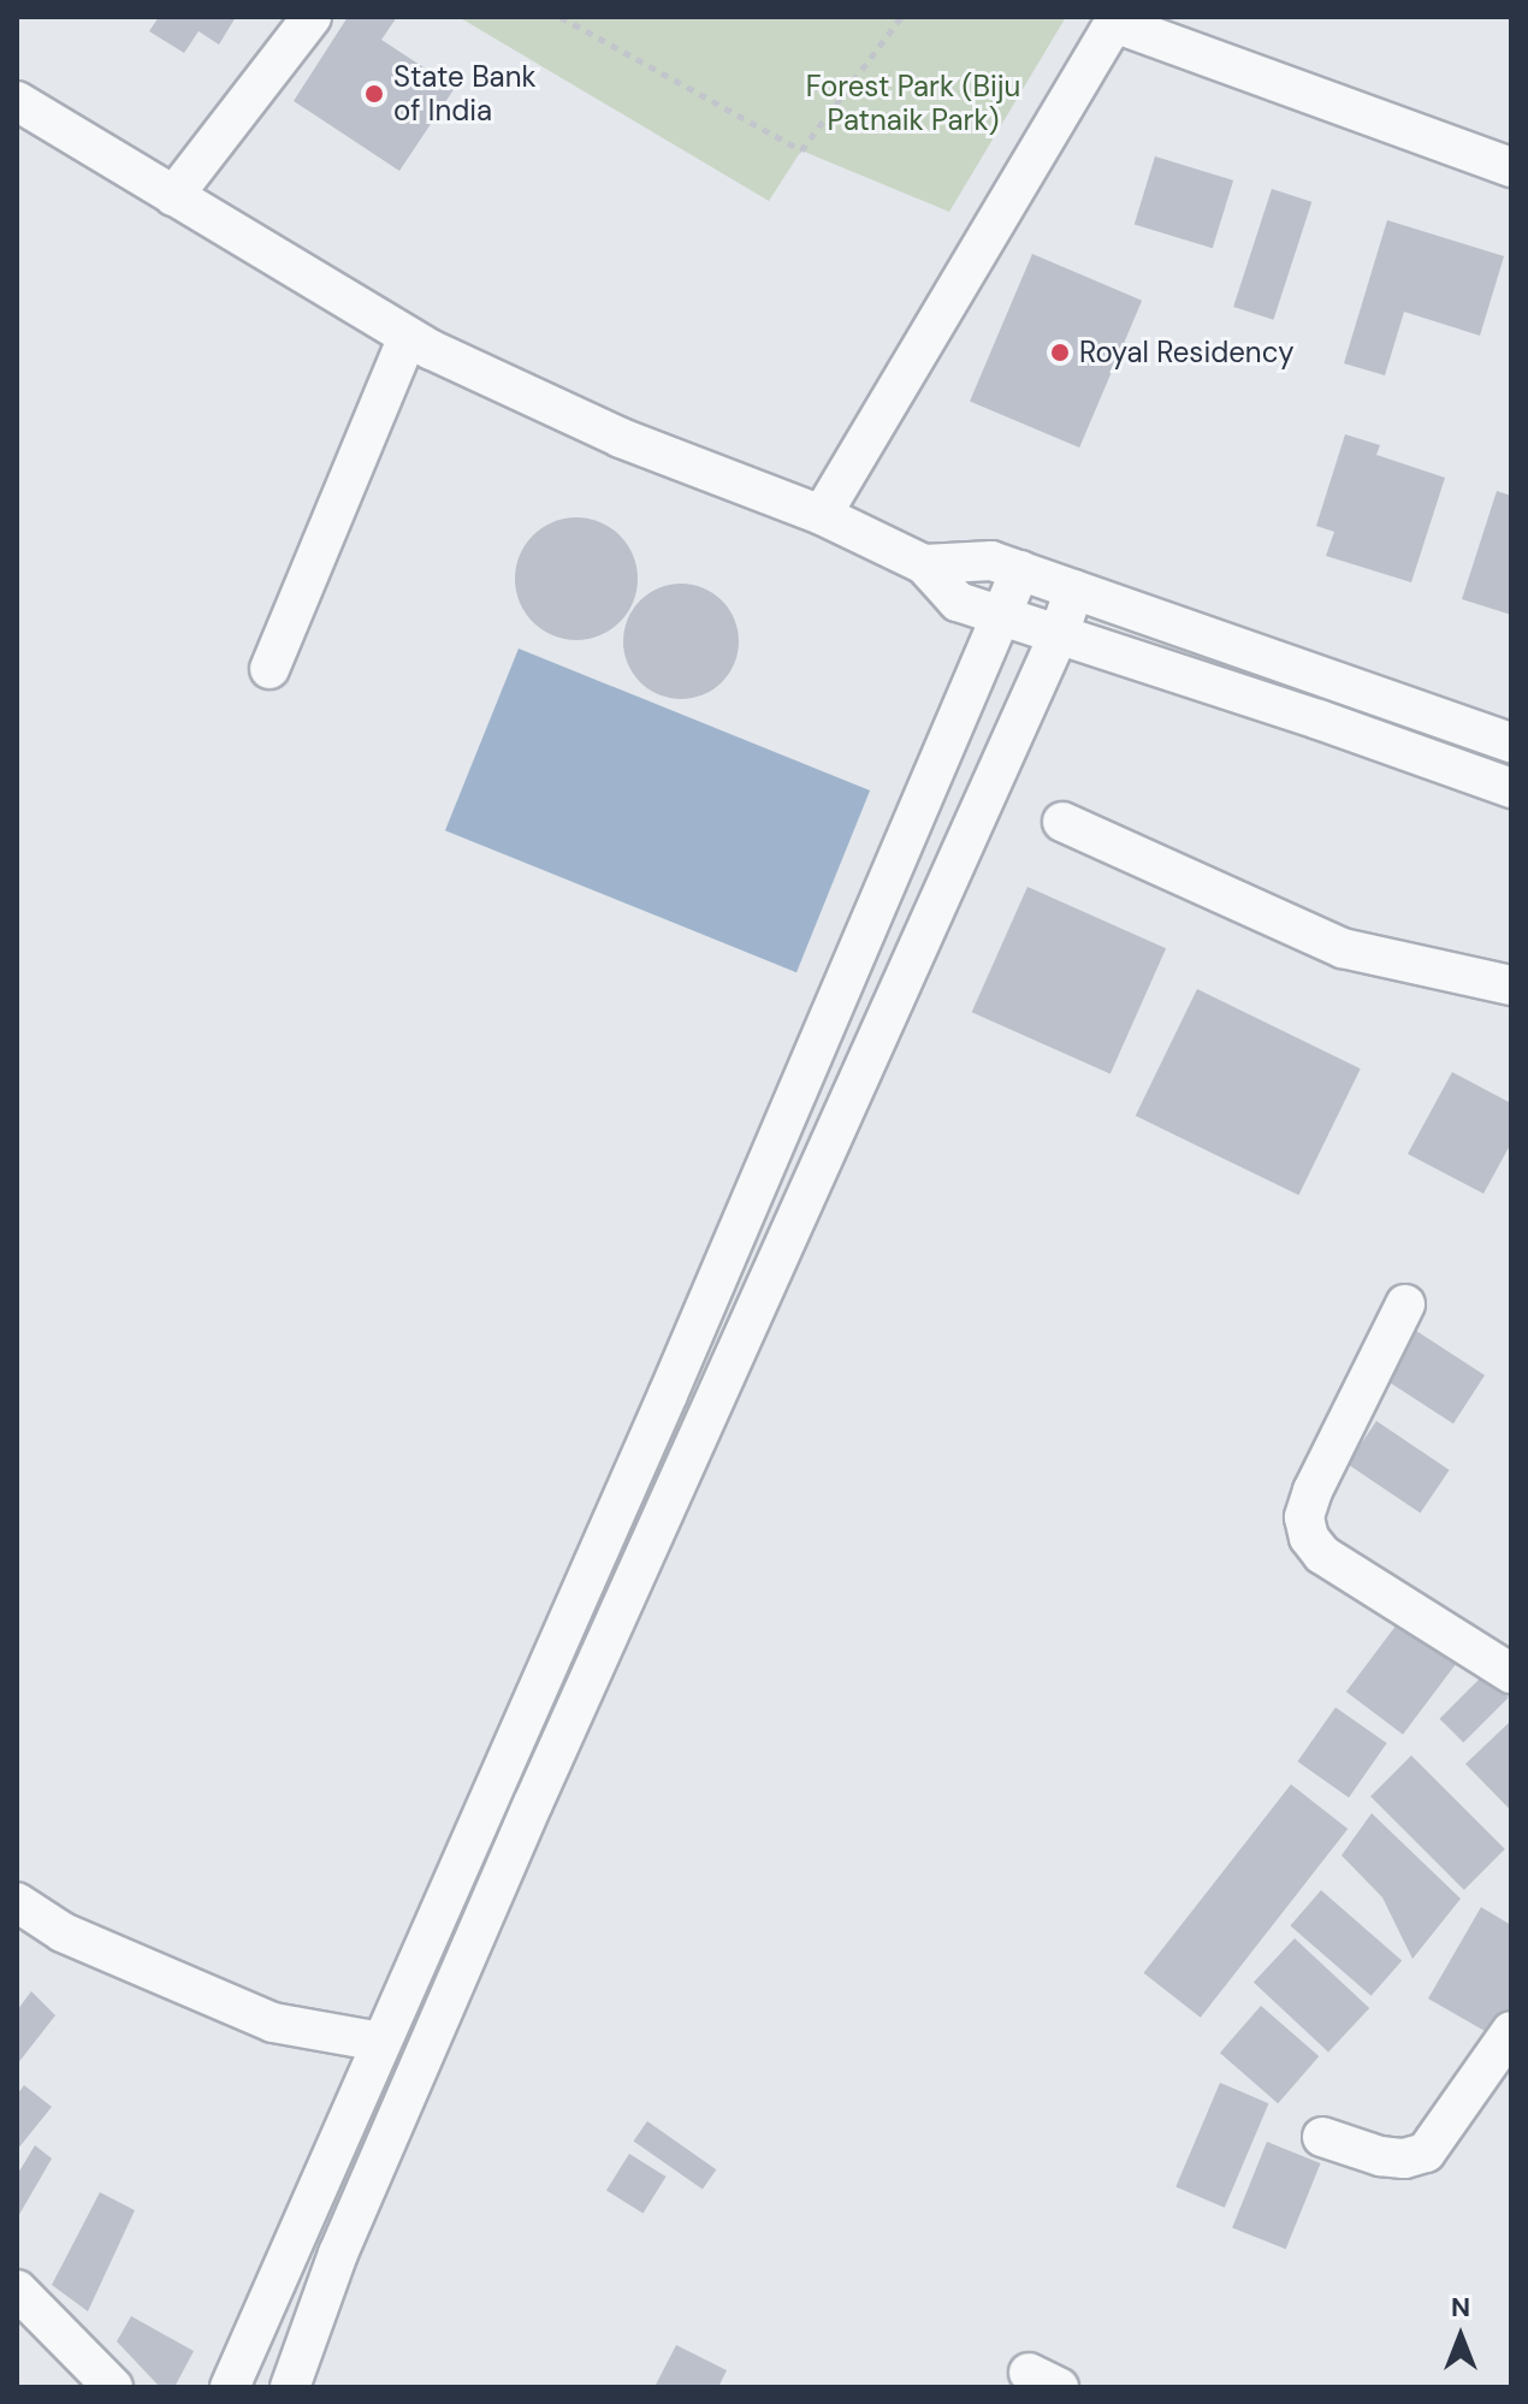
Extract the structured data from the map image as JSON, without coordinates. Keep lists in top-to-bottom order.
{
  "parks": ["Forest Park (Biju Patnaik Park)"],
  "places": ["State Bank of India", "Royal Residency"],
  "north": "top"
}
